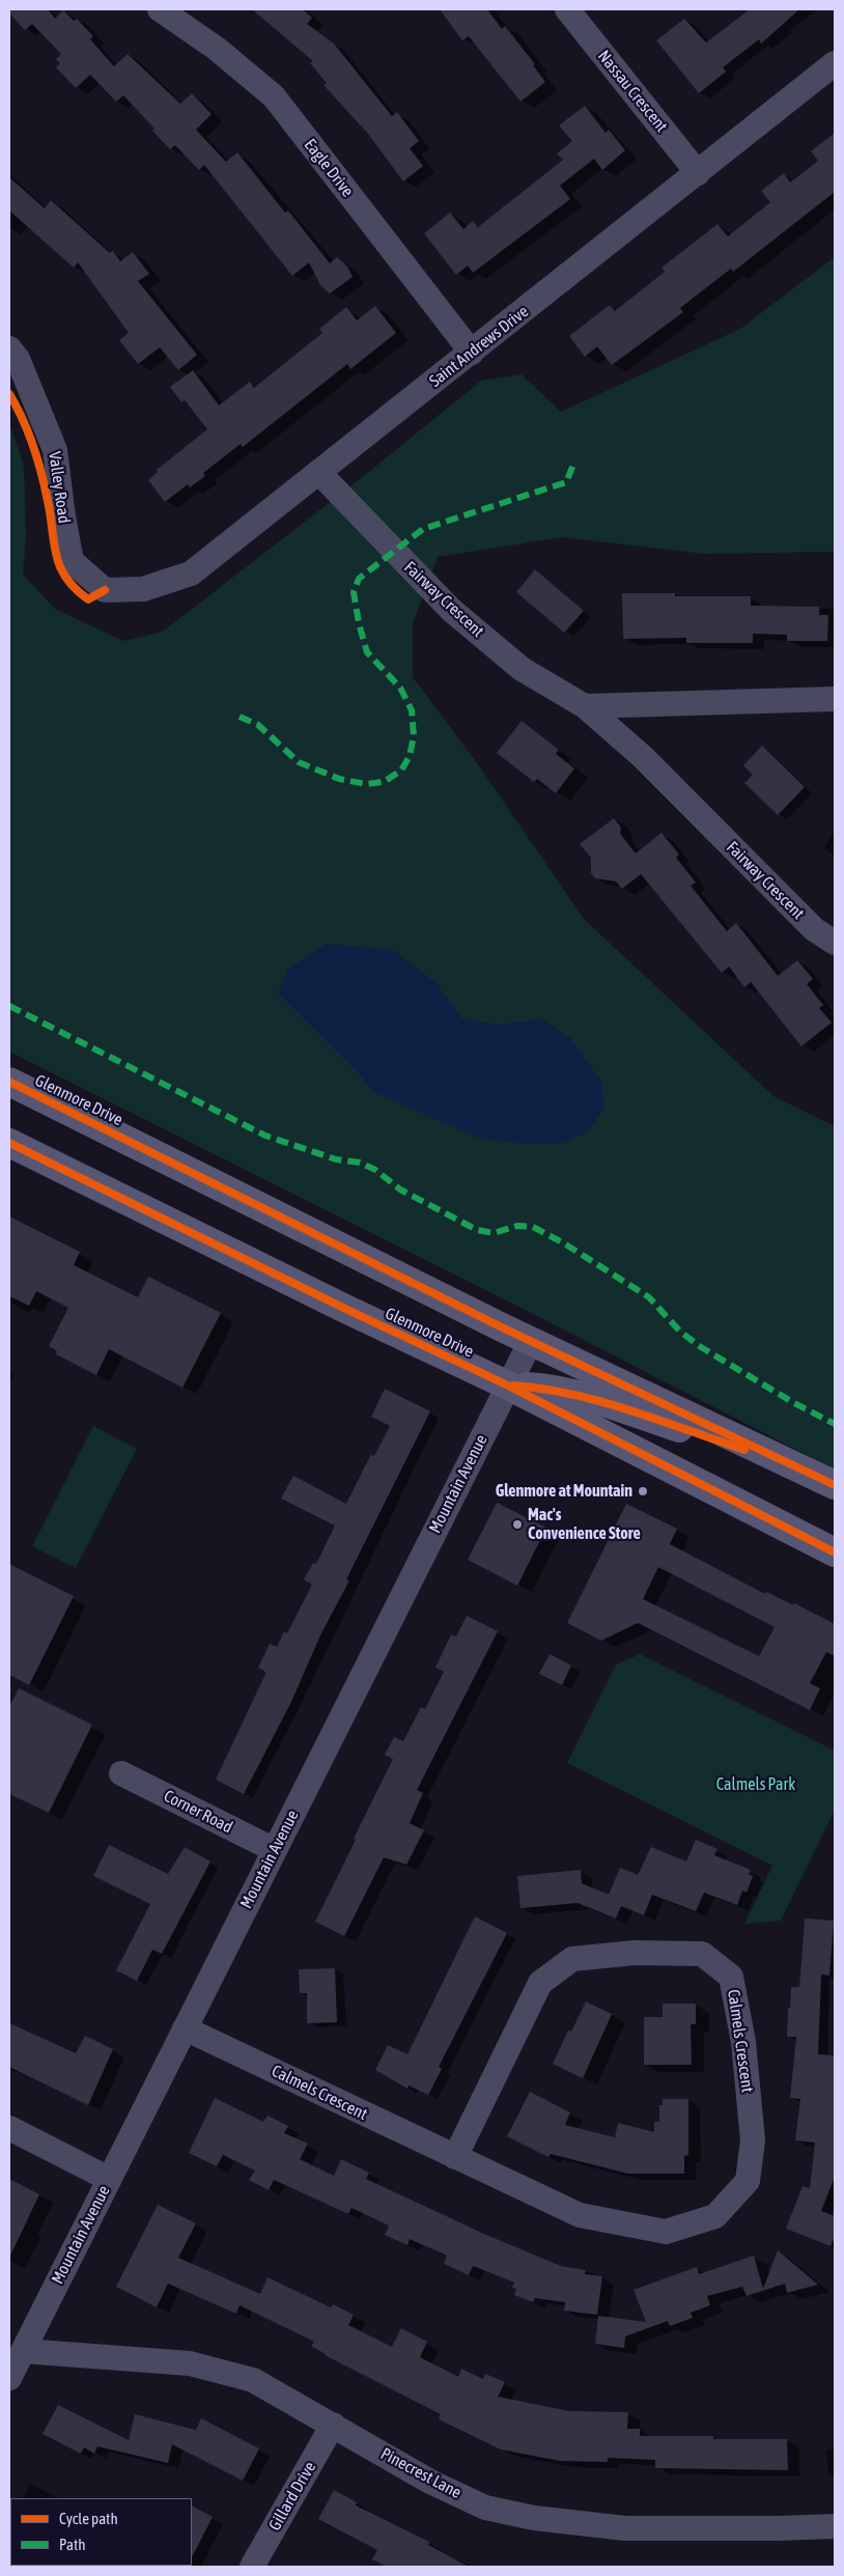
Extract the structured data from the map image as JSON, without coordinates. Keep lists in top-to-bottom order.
{
  "streets": {
    "main road": ["Glenmore Drive"],
    "street": [
      "Nassau Crescent",
      "Eagle Drive",
      "Saint Andrews Drive",
      "Valley Road",
      "Fairway Crescent",
      "Mountain Avenue",
      "Corner Road",
      "Calmels Crescent",
      "Pinecrest Lane",
      "Gillard Drive"
    ]
  },
  "crossings": [
    ["Nassau Crescent", "Saint Andrews Drive"],
    ["Eagle Drive", "Saint Andrews Drive"],
    ["Saint Andrews Drive", "Valley Road"],
    ["Saint Andrews Drive", "Fairway Crescent"],
    ["Glenmore Drive", "Mountain Avenue"],
    ["Mountain Avenue", "Corner Road"],
    ["Mountain Avenue", "Calmels Crescent"],
    ["Mountain Avenue", "Pinecrest Lane"],
    ["Pinecrest Lane", "Gillard Drive"]
  ],
  "parks": ["Calmels Park"],
  "places": ["Glenmore at Mountain", "Mac's Convenience Store"],
  "legend": ["Cycle path", "Path"]
}
